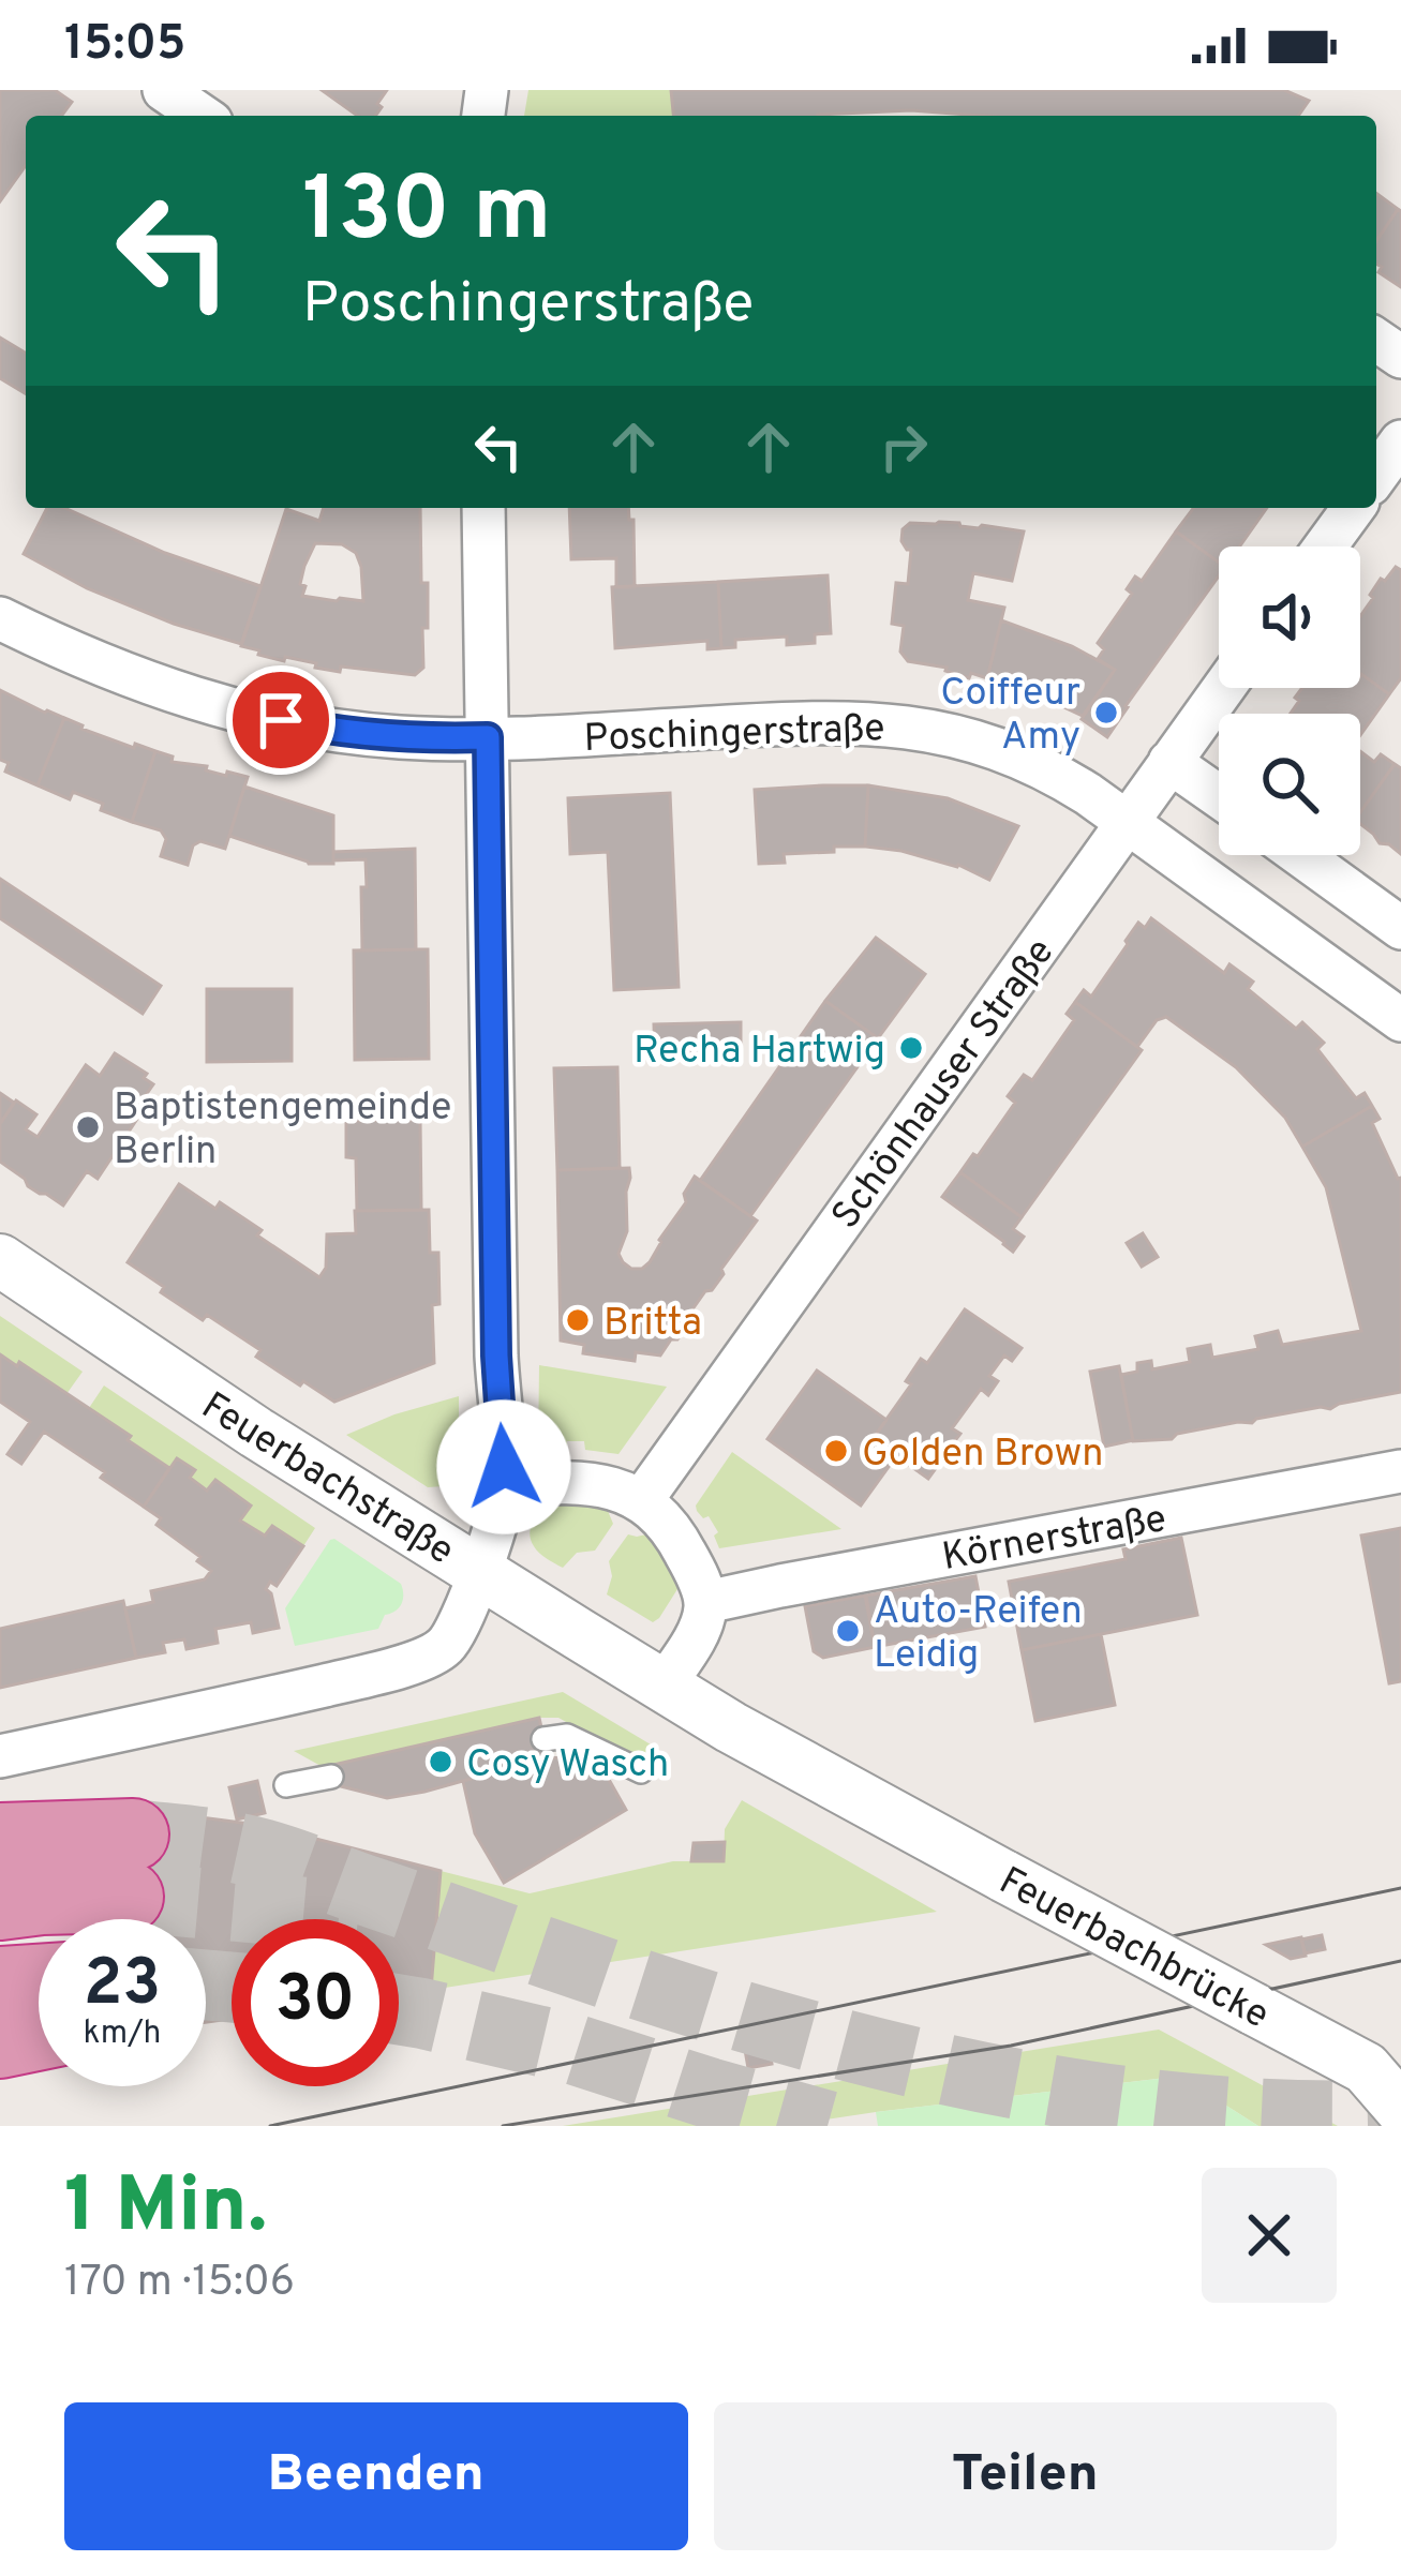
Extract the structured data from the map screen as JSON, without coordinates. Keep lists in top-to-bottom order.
{
  "streets": {
    "street": [
      "Poschingerstraße",
      "Schönhauser Straße",
      "Feuerbachstraße",
      "Körnerstraße",
      "Feuerbachbrücke"
    ]
  },
  "crossings": [
    ["Poschingerstraße", "Schönhauser Straße"],
    ["Feuerbachstraße", "Feuerbachbrücke"]
  ],
  "places": [
    "Coiffeur Amy",
    "Recha Hartwig",
    "Baptistengemeinde Berlin",
    "Britta",
    "Golden Brown",
    "Auto-Reifen Leidig",
    "Cosy Wasch"
  ],
  "page": {
    "status": "15:05",
    "turn": ["130 m", "Poschingerstraße"],
    "speed": "23 km/h",
    "limit": "30",
    "heading": ["1 Min.", "170 m · 15:06"],
    "buttons": ["Beenden", "Teilen"]
  }
}
